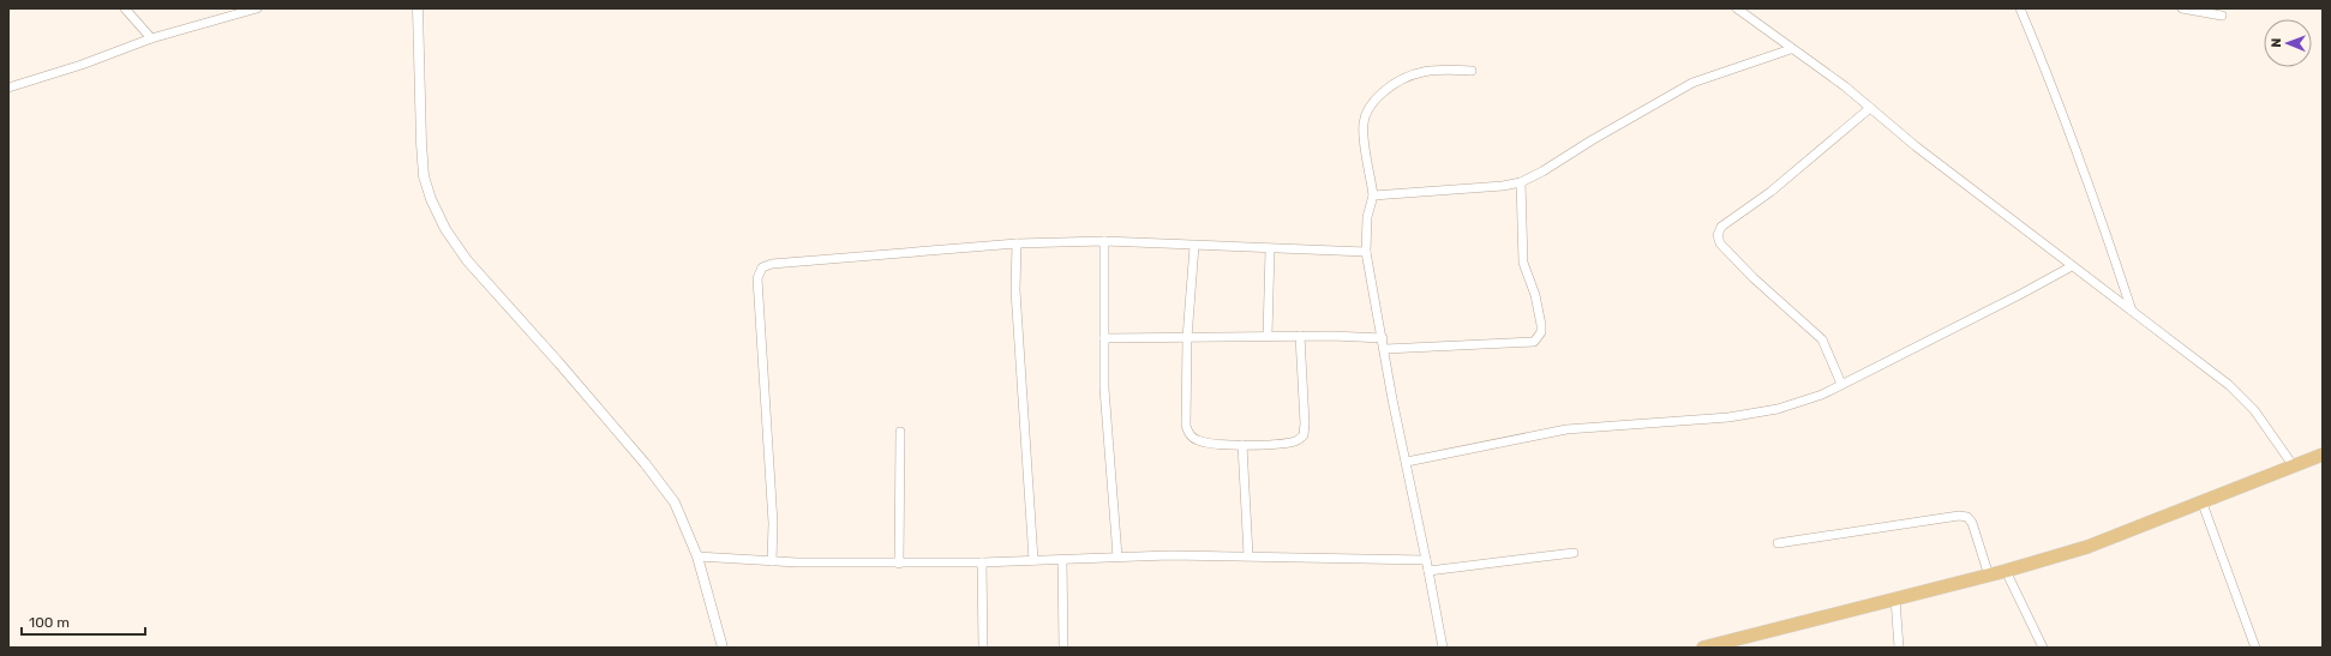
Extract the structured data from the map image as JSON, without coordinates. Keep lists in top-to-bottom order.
{
  "scale_bar": "100 m",
  "north": "left"
}
